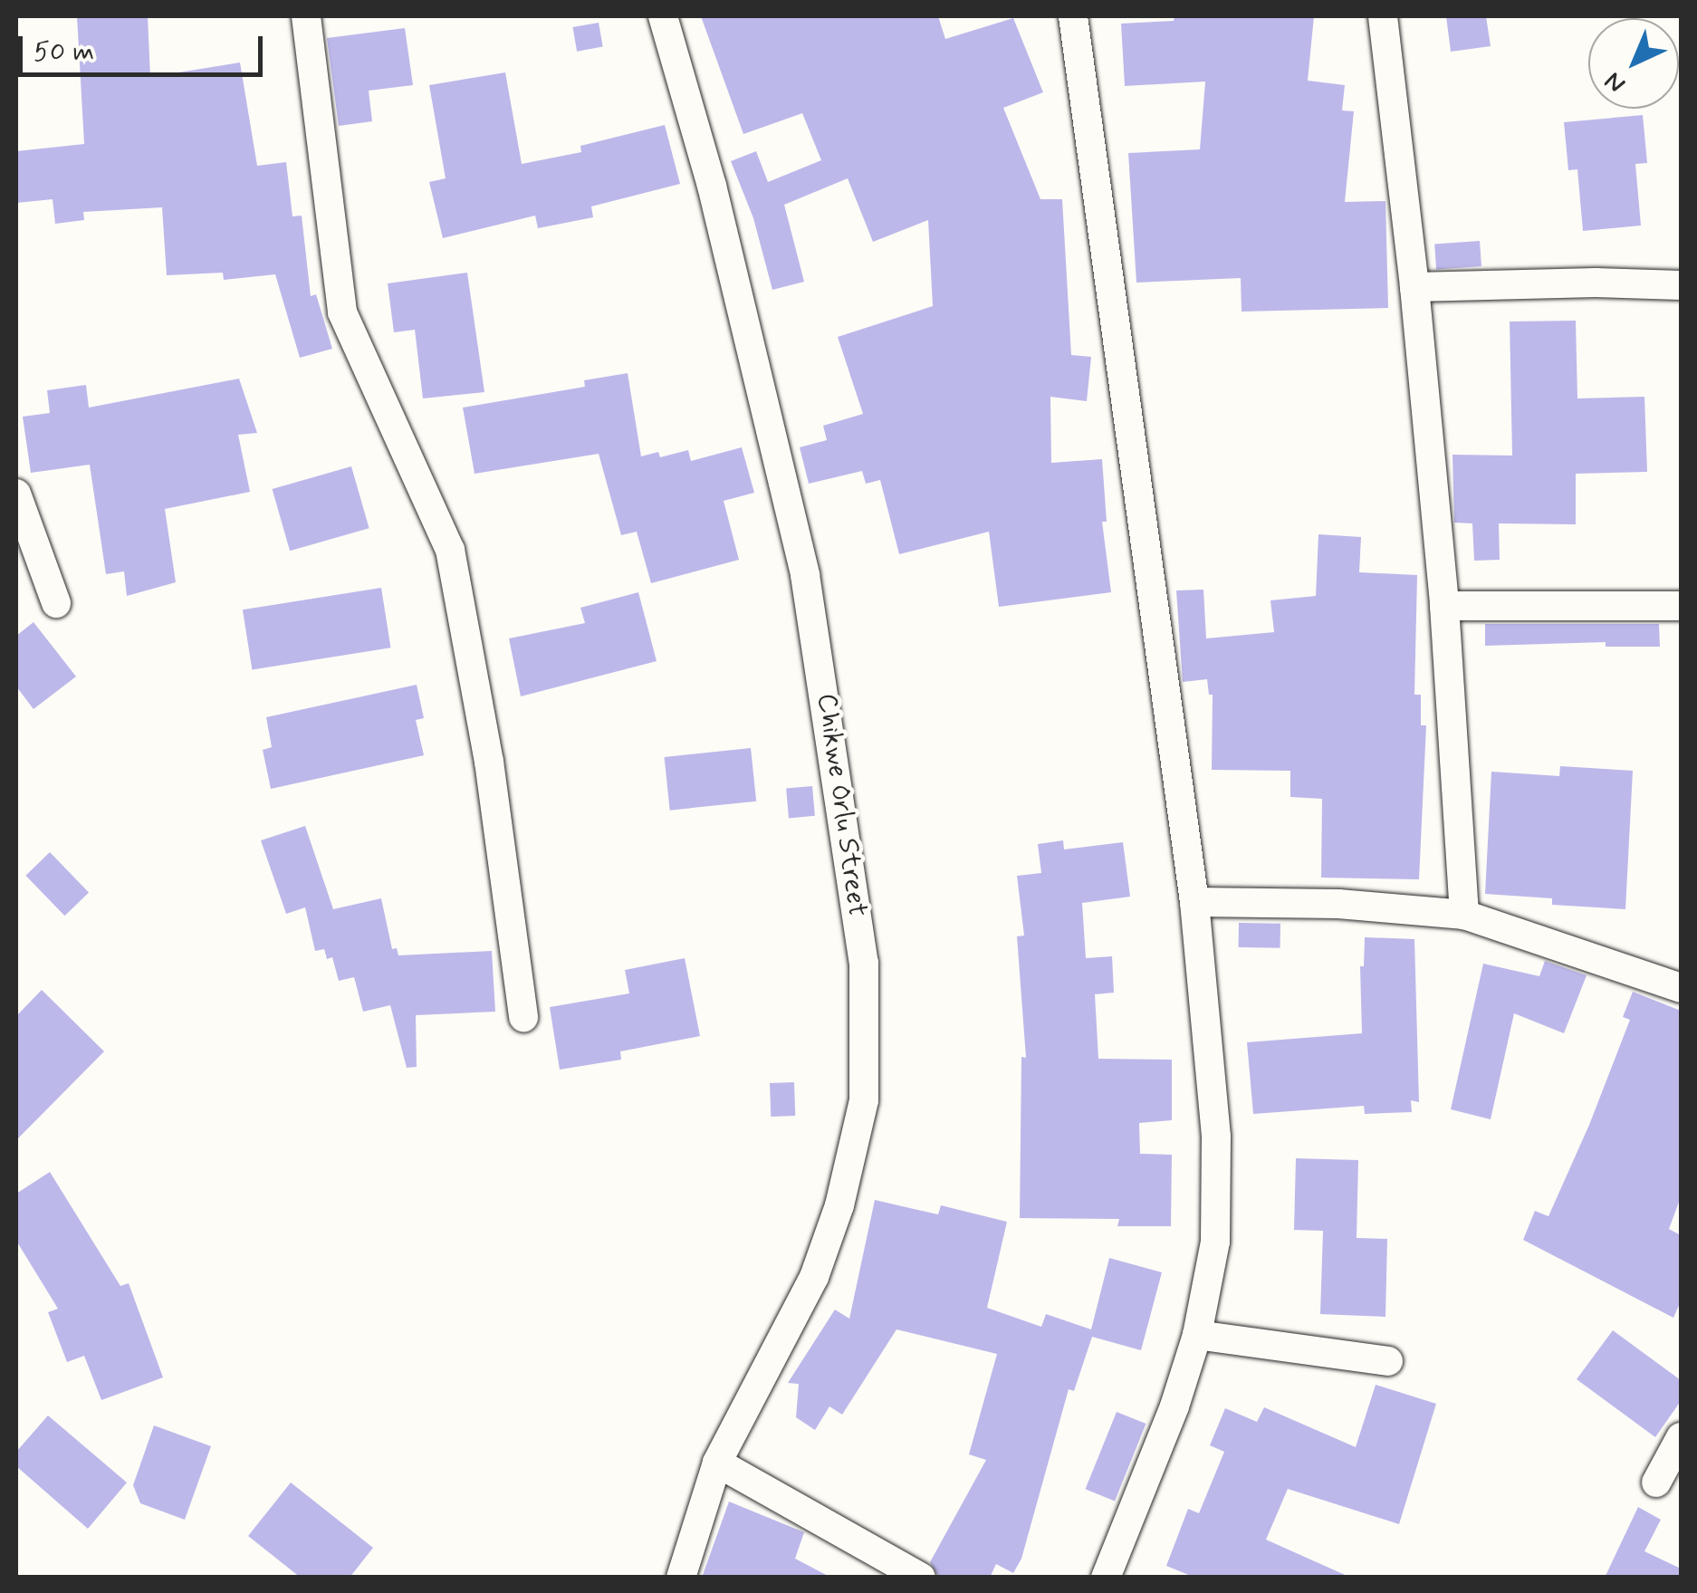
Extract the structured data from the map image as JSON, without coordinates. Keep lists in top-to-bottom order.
{
  "streets": {
    "street": ["Chikwe Orlu Street"]
  },
  "scale_bar": "50 m",
  "north": "bottom left"
}
